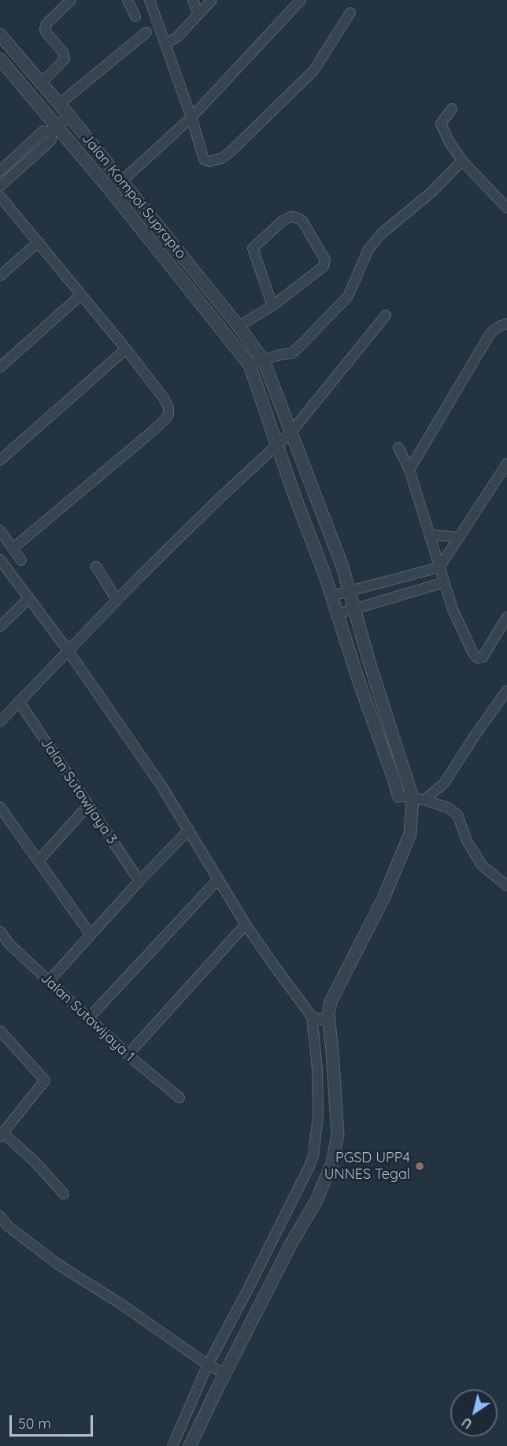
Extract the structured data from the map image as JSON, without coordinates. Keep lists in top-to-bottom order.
{
  "streets": {
    "street": ["Jalan Kompol Suprapto", "Jalan Sutawijaya 3", "Jalan Sutawijaya 1"]
  },
  "places": ["PGSD UPP4 UNNES Tegal"],
  "scale_bar": "50 m",
  "north": "bottom left"
}
